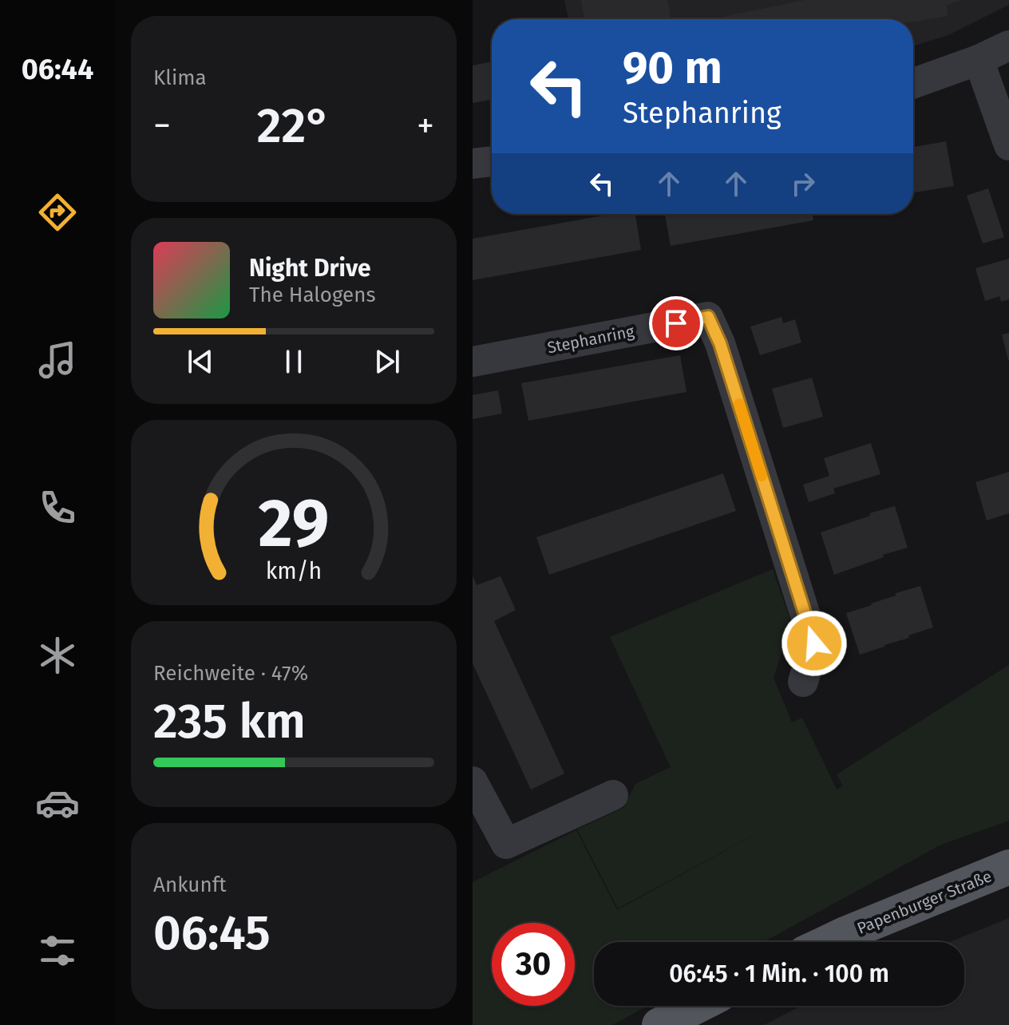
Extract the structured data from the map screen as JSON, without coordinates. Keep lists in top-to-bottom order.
{
  "streets": {
    "main road": ["Papenburger Straße"],
    "street": ["Stephanring"]
  },
  "page": {
    "tabs": "06:44",
    "tile": [
      "Klima",
      ["Reichweite · 47%", "235 km"],
      ["Ankunft", "06:45"]
    ],
    "turn": ["90 m", "Stephanring"],
    "heat": ["−", "22°", "+"],
    "song": ["Night Drive", "The Halogens"],
    "limit": "30",
    "trip": "06:45 · 1 Min. · 100 m",
    "gauge": ["29", "km/h"]
  }
}
